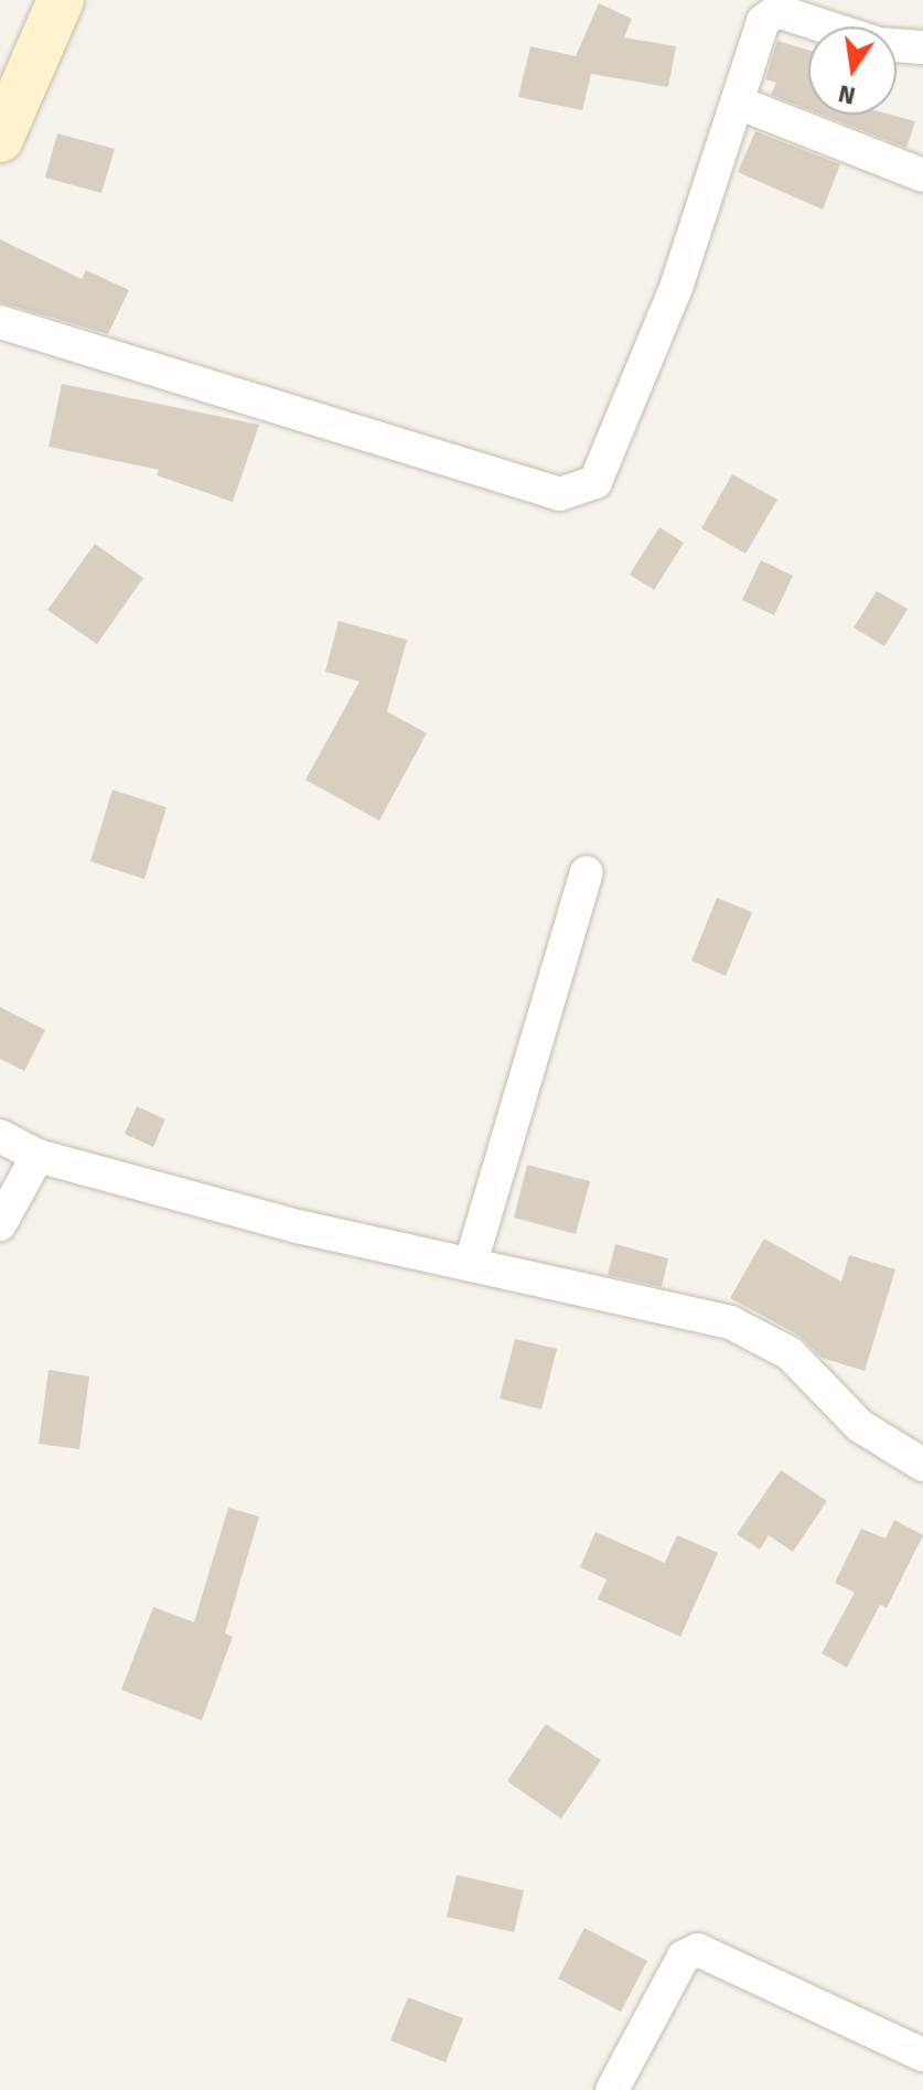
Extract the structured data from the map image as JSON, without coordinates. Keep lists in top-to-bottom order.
{
  "north": "bottom"
}
